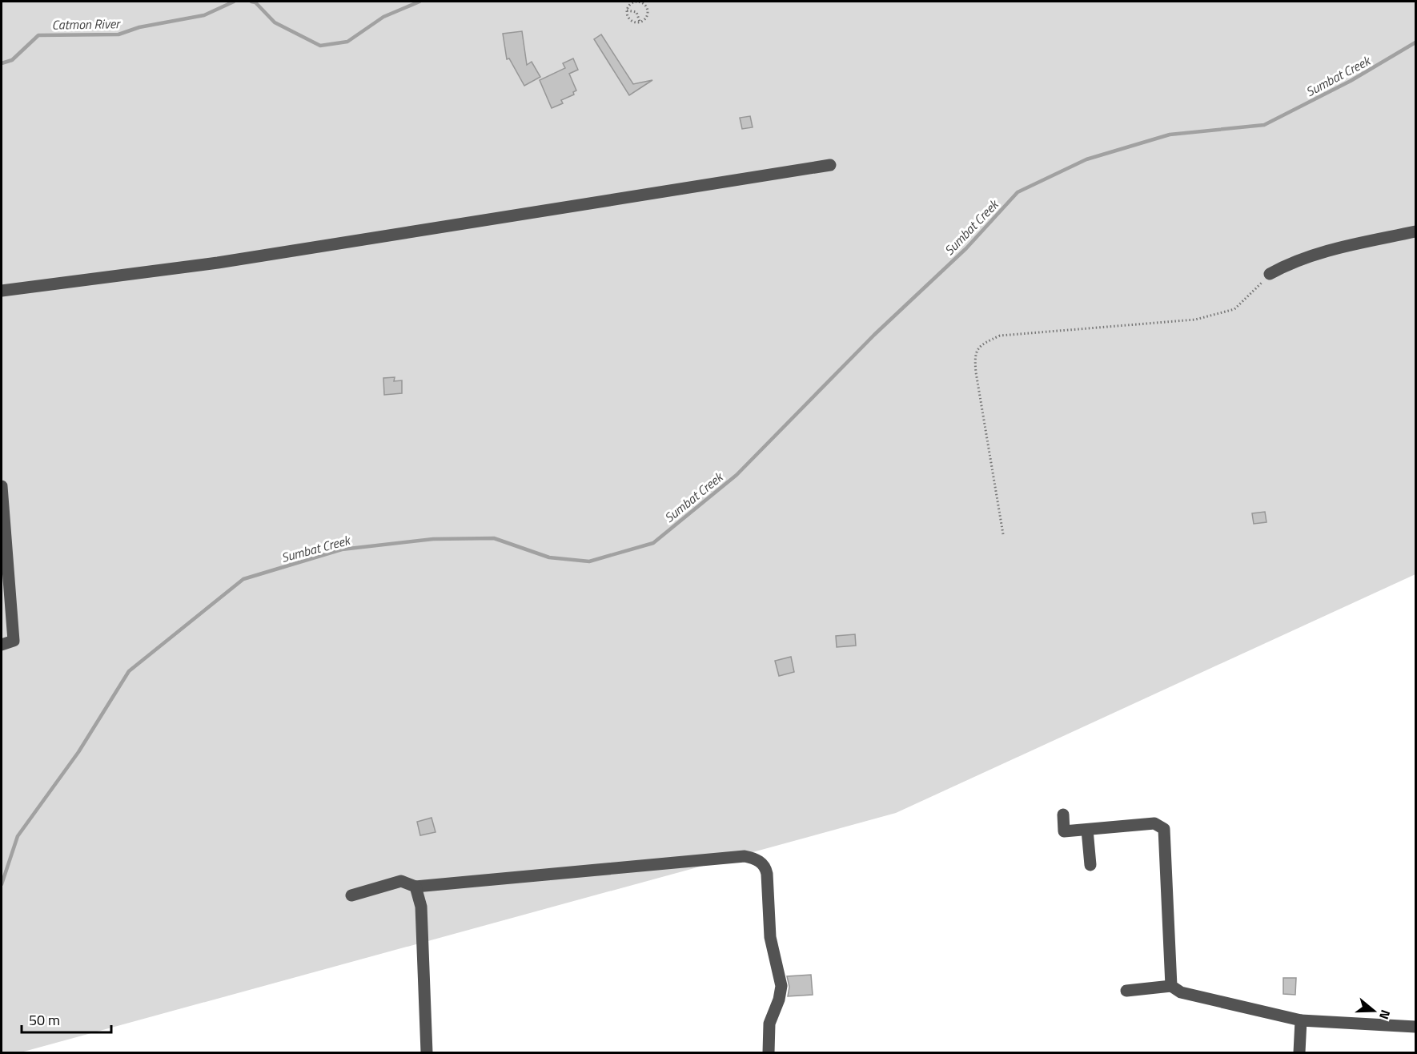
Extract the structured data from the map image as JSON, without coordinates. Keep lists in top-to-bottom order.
{
  "water": ["Catmon River", "Sumbat Creek"],
  "scale_bar": "50 m",
  "north": "right"
}
